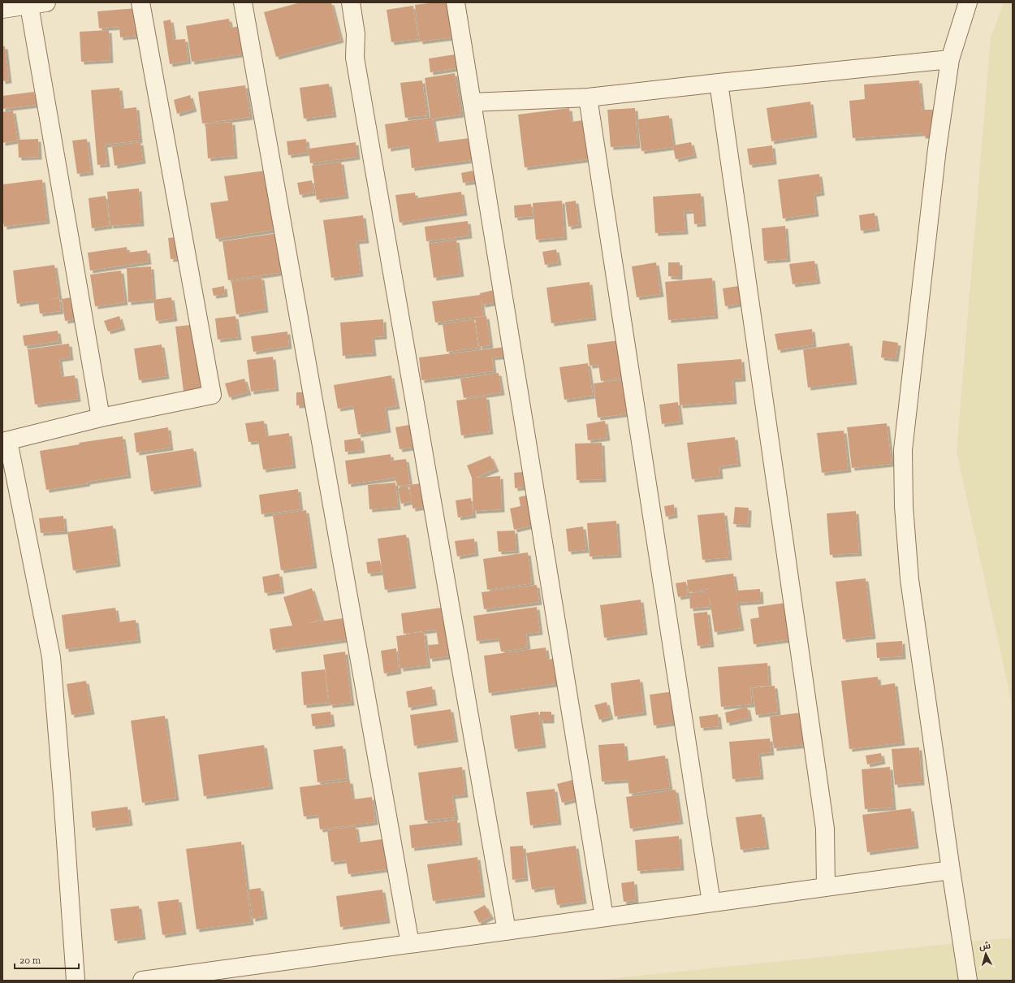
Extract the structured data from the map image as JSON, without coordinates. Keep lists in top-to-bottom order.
{
  "scale_bar": "20 m",
  "north": "top"
}
